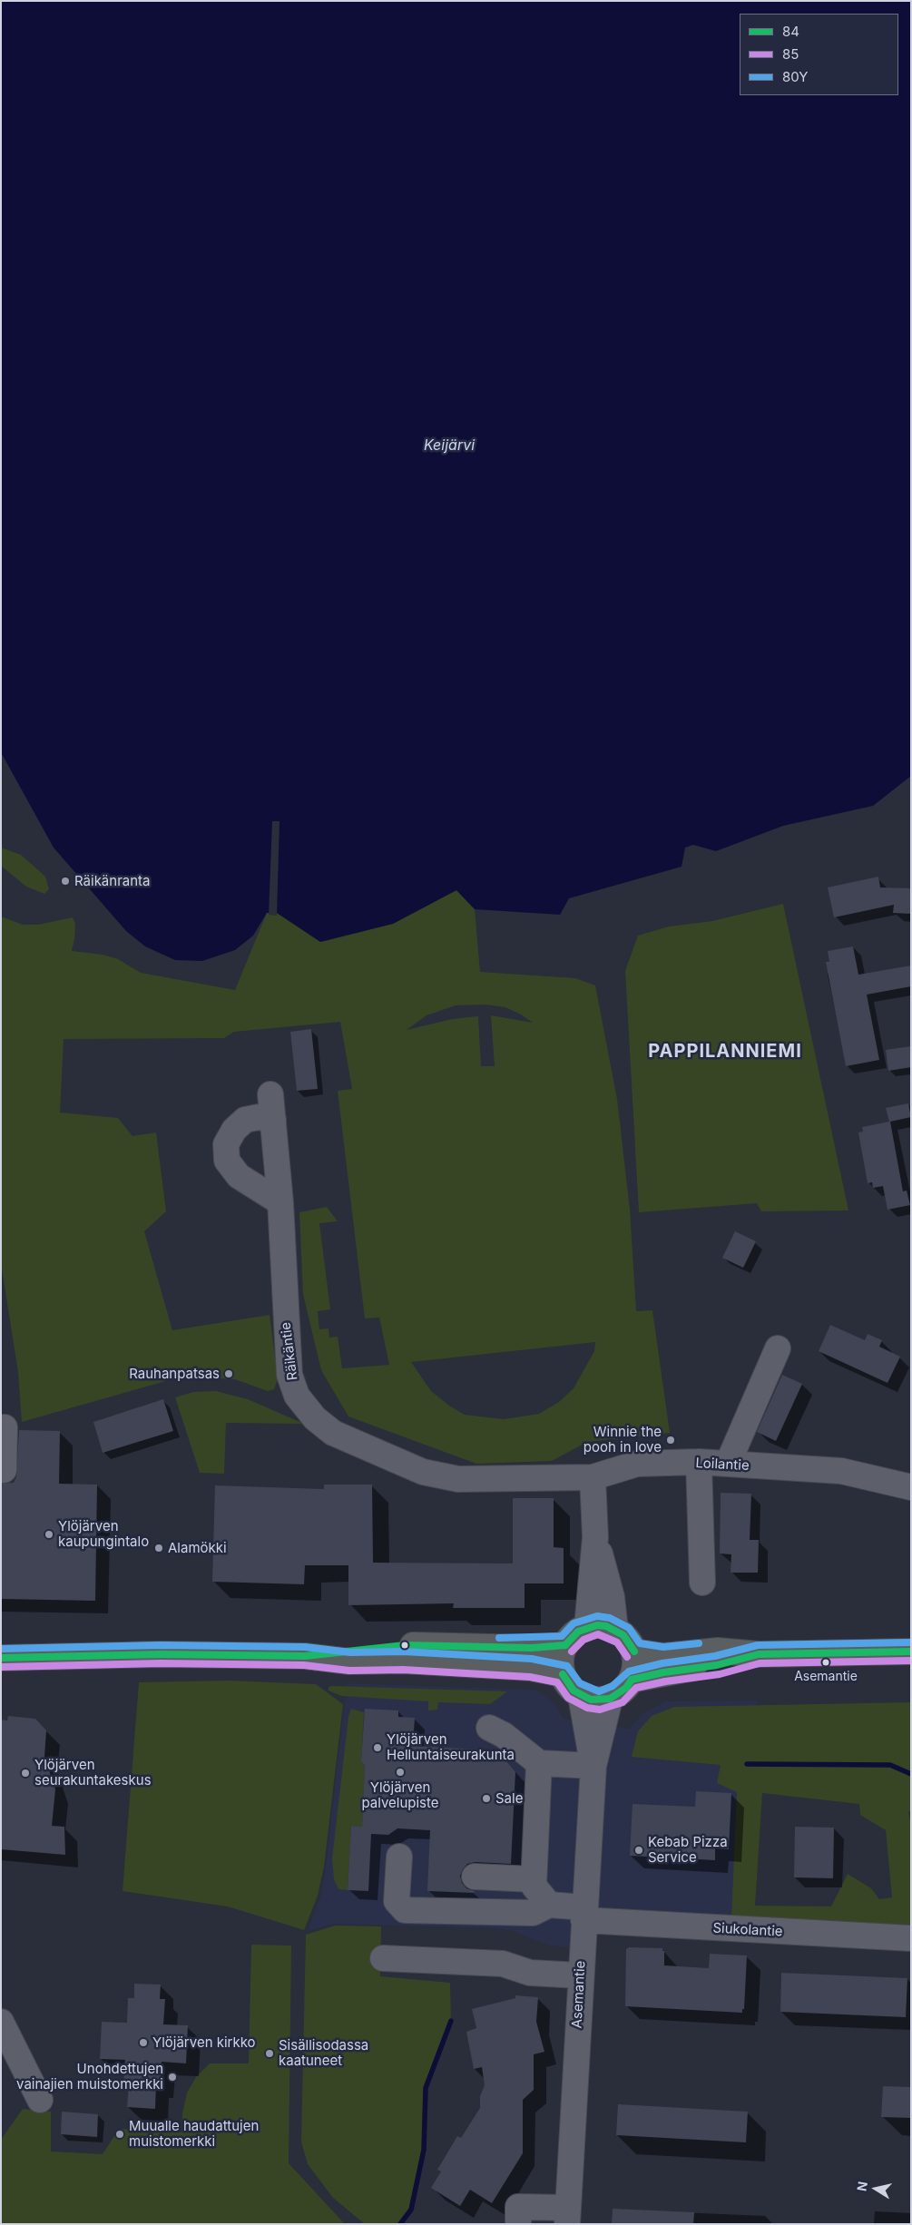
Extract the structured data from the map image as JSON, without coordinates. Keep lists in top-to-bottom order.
{
  "streets": {
    "street": [
      "Räikäntie",
      "Loilantie",
      "Siukolantie",
      "Asemantie"
    ]
  },
  "crossings": [
    ["Räikäntie", "Loilantie"],
    ["Siukolantie", "Asemantie"]
  ],
  "districts": ["PAPPILANNIEMI"],
  "water": ["Keijärvi"],
  "places": [
    "Räikänranta",
    "Rauhanpatsas",
    "Winnie the pooh in love",
    "Ylöjärven kaupungintalo",
    "Alamökki",
    "Asemantie",
    "Ylöjärven Helluntaiseurakunta",
    "Ylöjärven palvelupiste",
    "Ylöjärven seurakuntakeskus",
    "Sale",
    "Kebab Pizza Service",
    "Ylöjärven kirkko",
    "Sisällisodassa kaatuneet",
    "Unohdettujen vainajien muistomerkki",
    "Muualle haudattujen muistomerkki"
  ],
  "lines": ["transit line 80Y", "transit line 84", "transit line 85"],
  "legend": ["84", "85", "80Y"],
  "north": "left"
}
